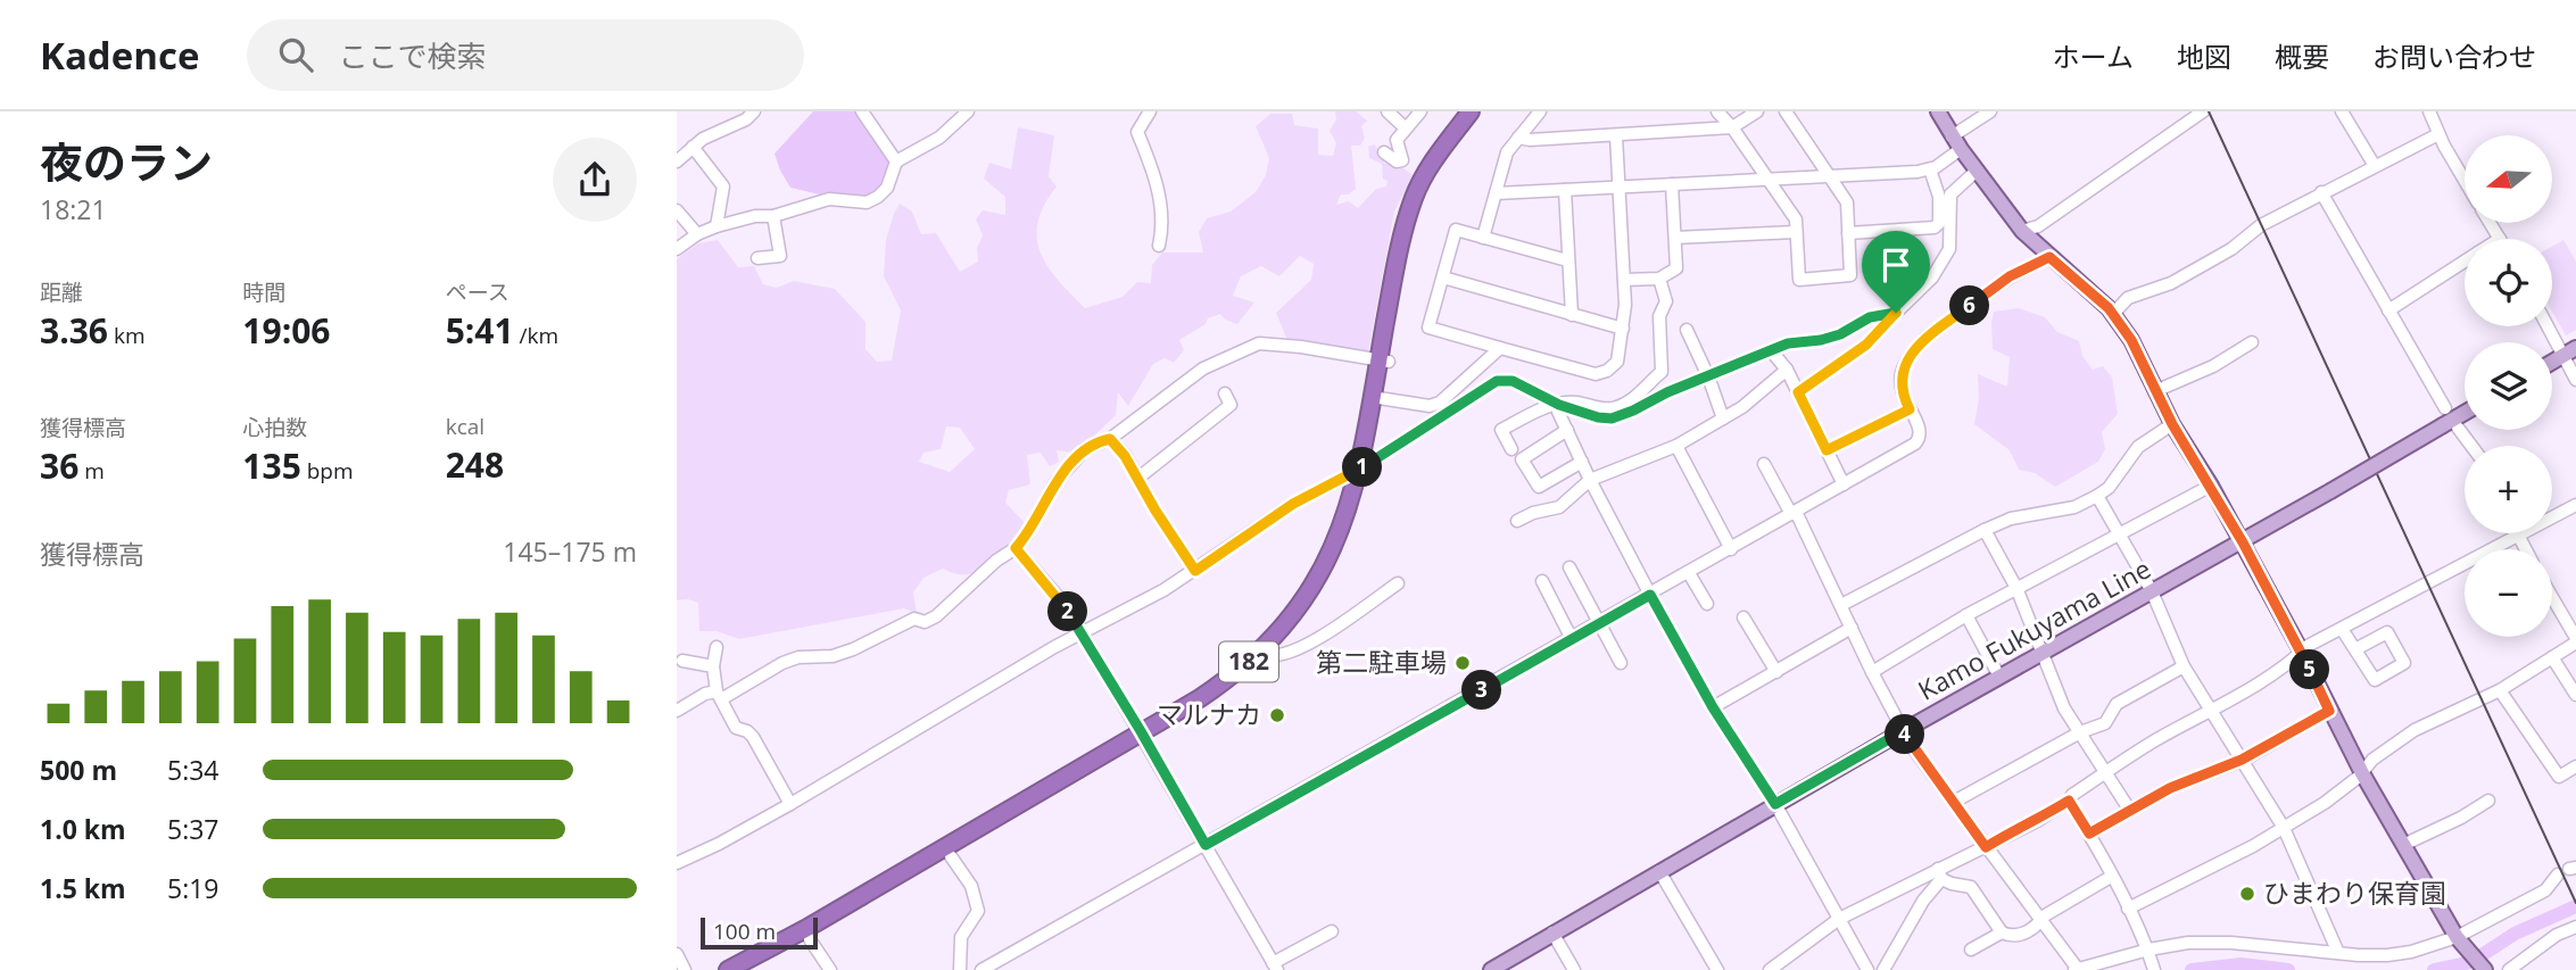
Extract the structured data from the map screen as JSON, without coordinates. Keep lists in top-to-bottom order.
{
  "streets": {
    "highway": ["182"],
    "main road": ["Kamo Fukuyama Line"]
  },
  "places": ["第二駐車場", "マルナカ", "ひまわり保育園"],
  "scale_bar": "100 m",
  "north": "left",
  "page": {
    "header": "Kadence",
    "search": "ここで検索",
    "nav": [
      "ホーム",
      "地図",
      "概要",
      "お問い合わせ"
    ],
    "heading": ["夜のラン", "18:21"],
    "map_buttons": ["+", "−"],
    "stats": [
      ["距離", "3.36 km"],
      ["時間", "19:06"],
      ["ペース", "5:41 /km"],
      ["獲得標高", "36 m"],
      ["心拍数", "135 bpm"],
      ["kcal", "248"]
    ],
    "pins": [
      "6",
      "1",
      "2",
      "5",
      "3",
      "4"
    ],
    "chart": ["獲得標高", "145–175 m"],
    "list": [
      {
        "name": "500 m",
        "note": "5:34"
      },
      {
        "name": "1.0 km",
        "note": "5:37"
      },
      {
        "name": "1.5 km",
        "note": "5:19"
      }
    ],
    "scale": "100 m"
  }
}
